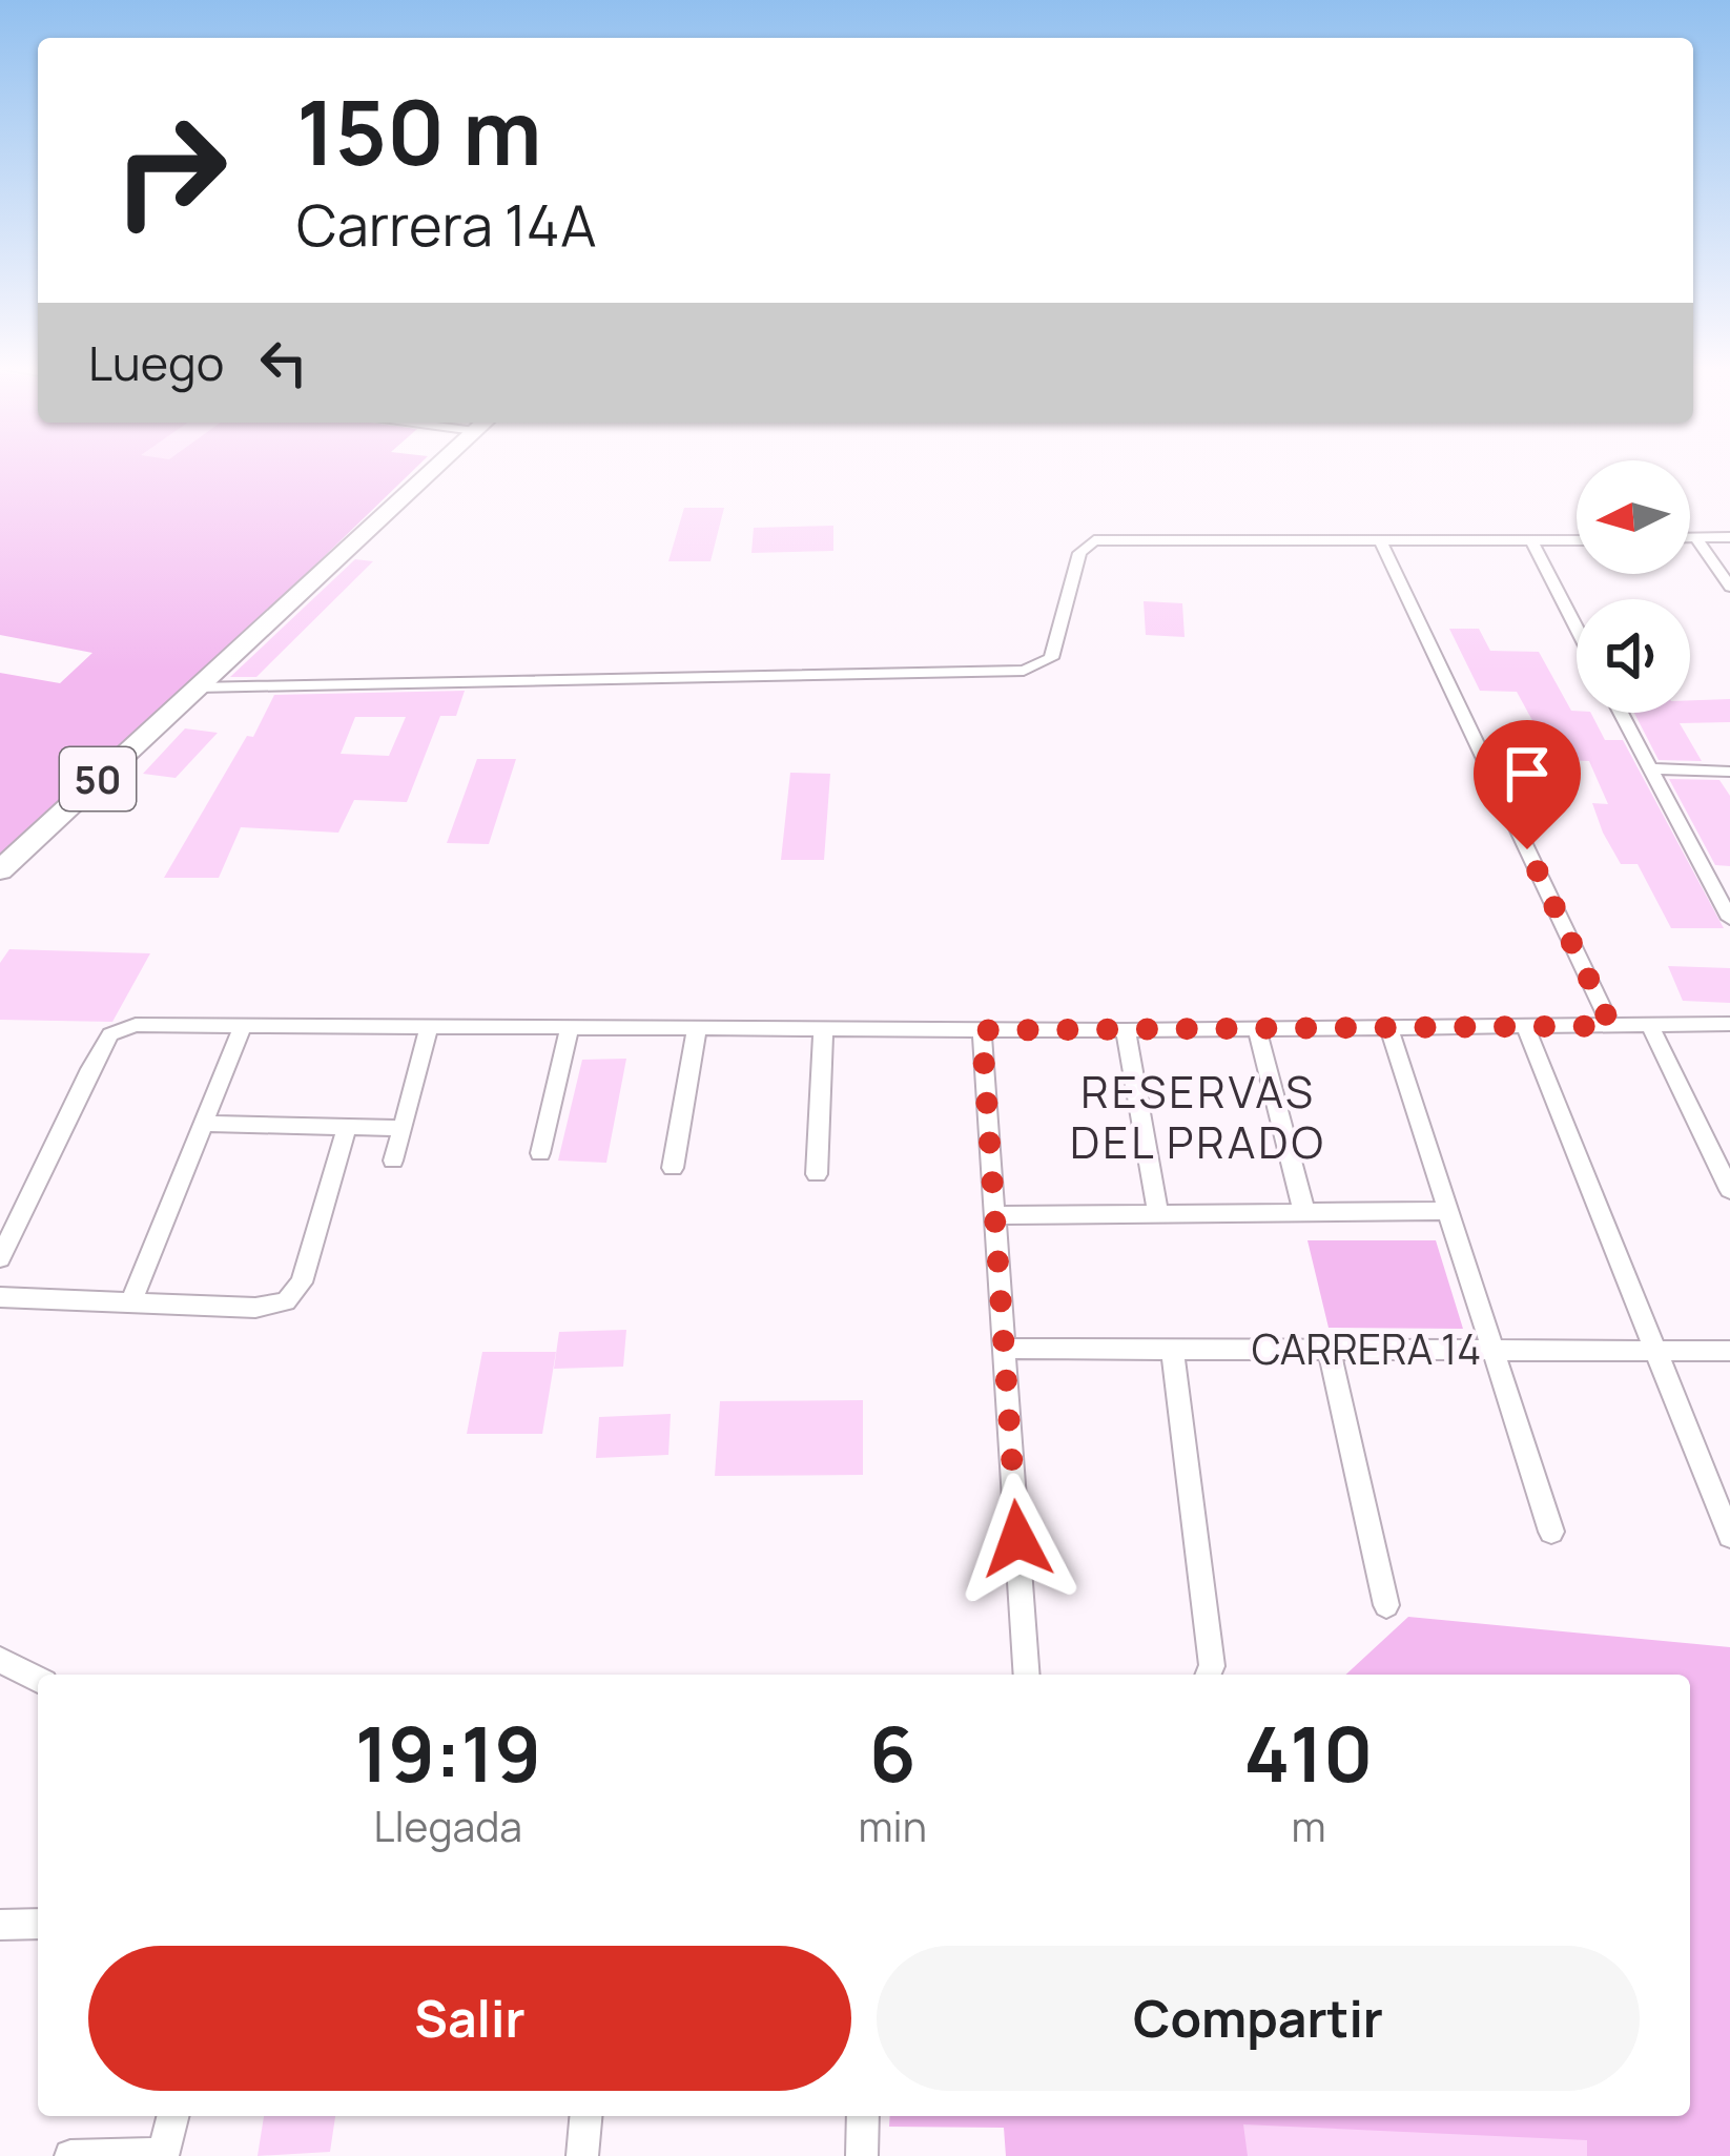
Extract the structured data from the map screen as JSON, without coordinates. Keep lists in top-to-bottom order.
{
  "streets": {
    "highway": ["50"],
    "street": ["CARRERA 14"]
  },
  "districts": ["RESERVAS DEL PRADO"],
  "north": "left",
  "page": {
    "turn": ["150 m", "Carrera 14A"],
    "then": "Luego",
    "eta": [
      "19:19",
      "Llegada",
      "6",
      "min",
      "410",
      "m"
    ],
    "buttons": ["Salir", "Compartir"]
  }
}
